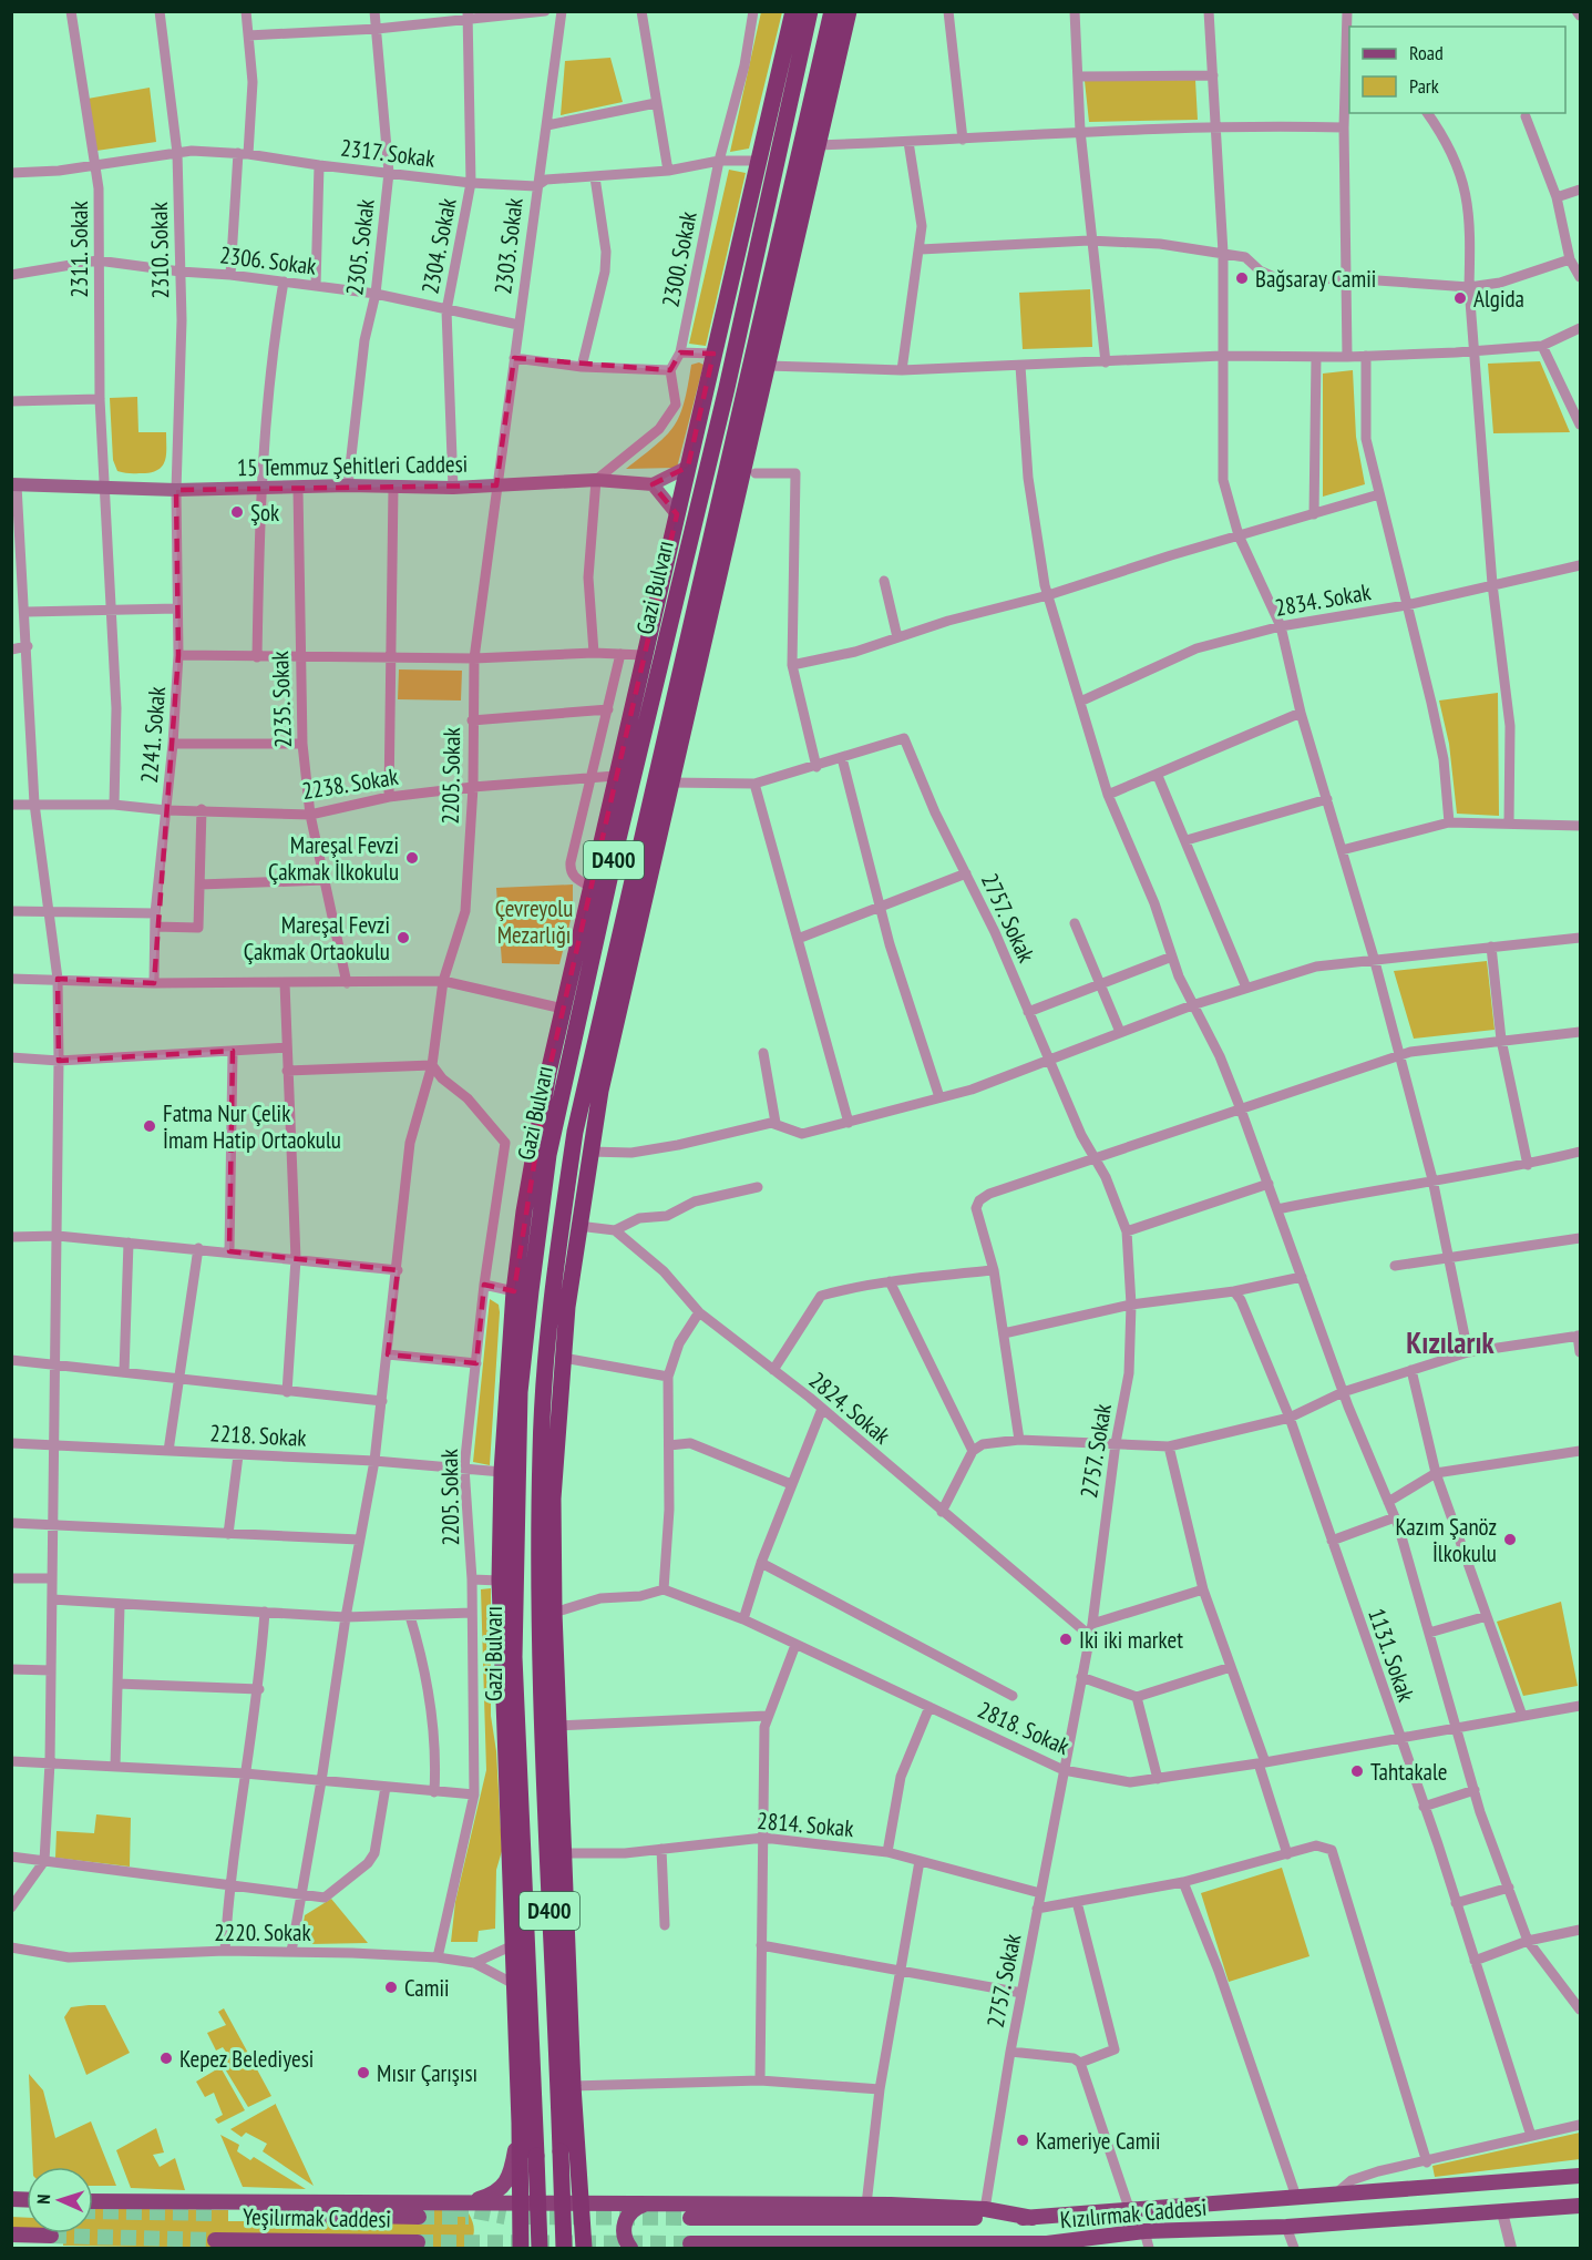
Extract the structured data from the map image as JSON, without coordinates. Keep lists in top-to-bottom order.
{
  "streets": {
    "highway": ["Gazi Bulvarı", "D400"],
    "main road": ["15 Temmuz Şehitleri Caddesi", "Kızılırmak Caddesi", "Yeşilırmak Caddesi"],
    "street": [
      "2317. Sokak",
      "2304. Sokak",
      "2303. Sokak",
      "2305. Sokak",
      "2311. Sokak",
      "2310. Sokak",
      "2300. Sokak",
      "2306. Sokak",
      "2834. Sokak",
      "2235. Sokak",
      "2241. Sokak",
      "2205. Sokak",
      "2238. Sokak",
      "2757. Sokak",
      "2824. Sokak",
      "2218. Sokak",
      "1131. Sokak",
      "2818. Sokak",
      "2814. Sokak",
      "2220. Sokak"
    ]
  },
  "crossings": [
    ["2317. Sokak", "2304. Sokak"],
    ["2317. Sokak", "2303. Sokak"],
    ["2317. Sokak", "2305. Sokak"],
    ["2317. Sokak", "2311. Sokak"],
    ["2317. Sokak", "2310. Sokak"],
    ["2317. Sokak", "2300. Sokak"],
    ["2304. Sokak", "2306. Sokak"],
    ["2304. Sokak", "15 Temmuz Şehitleri Caddesi"],
    ["2303. Sokak", "2306. Sokak"],
    ["2303. Sokak", "15 Temmuz Şehitleri Caddesi"],
    ["2303. Sokak", "2205. Sokak"],
    ["2305. Sokak", "2306. Sokak"],
    ["2305. Sokak", "15 Temmuz Şehitleri Caddesi"],
    ["2311. Sokak", "2306. Sokak"],
    ["2311. Sokak", "15 Temmuz Şehitleri Caddesi"],
    ["2311. Sokak", "2238. Sokak"],
    ["2310. Sokak", "2306. Sokak"],
    ["2310. Sokak", "15 Temmuz Şehitleri Caddesi"],
    ["2310. Sokak", "2241. Sokak"],
    ["15 Temmuz Şehitleri Caddesi", "2235. Sokak"],
    ["15 Temmuz Şehitleri Caddesi", "2241. Sokak"],
    ["15 Temmuz Şehitleri Caddesi", "2205. Sokak"],
    ["2235. Sokak", "2238. Sokak"],
    ["2241. Sokak", "2238. Sokak"],
    ["2205. Sokak", "2238. Sokak"],
    ["2205. Sokak", "2218. Sokak"],
    ["2205. Sokak", "2220. Sokak"],
    ["2757. Sokak", "2824. Sokak"],
    ["2757. Sokak", "2818. Sokak"],
    ["2757. Sokak", "2814. Sokak"],
    ["1131. Sokak", "2818. Sokak"]
  ],
  "districts": ["Kızılarık"],
  "parks": ["Çevreyolu Mezarlığı"],
  "places": [
    "Bağsaray Camii",
    "Algida",
    "Şok",
    "Mareşal Fevzi Çakmak İlkokulu",
    "Mareşal Fevzi Çakmak Ortaokulu",
    "Fatma Nur Çelik İmam Hatip Ortaokulu",
    "Kazım Şanöz İlkokulu",
    "Iki iki market",
    "Tahtakale",
    "Camii",
    "Kepez Belediyesi",
    "Mısır Çarışısı",
    "Kameriye Camii"
  ],
  "legend": ["Road", "Park"],
  "north": "left"
}
